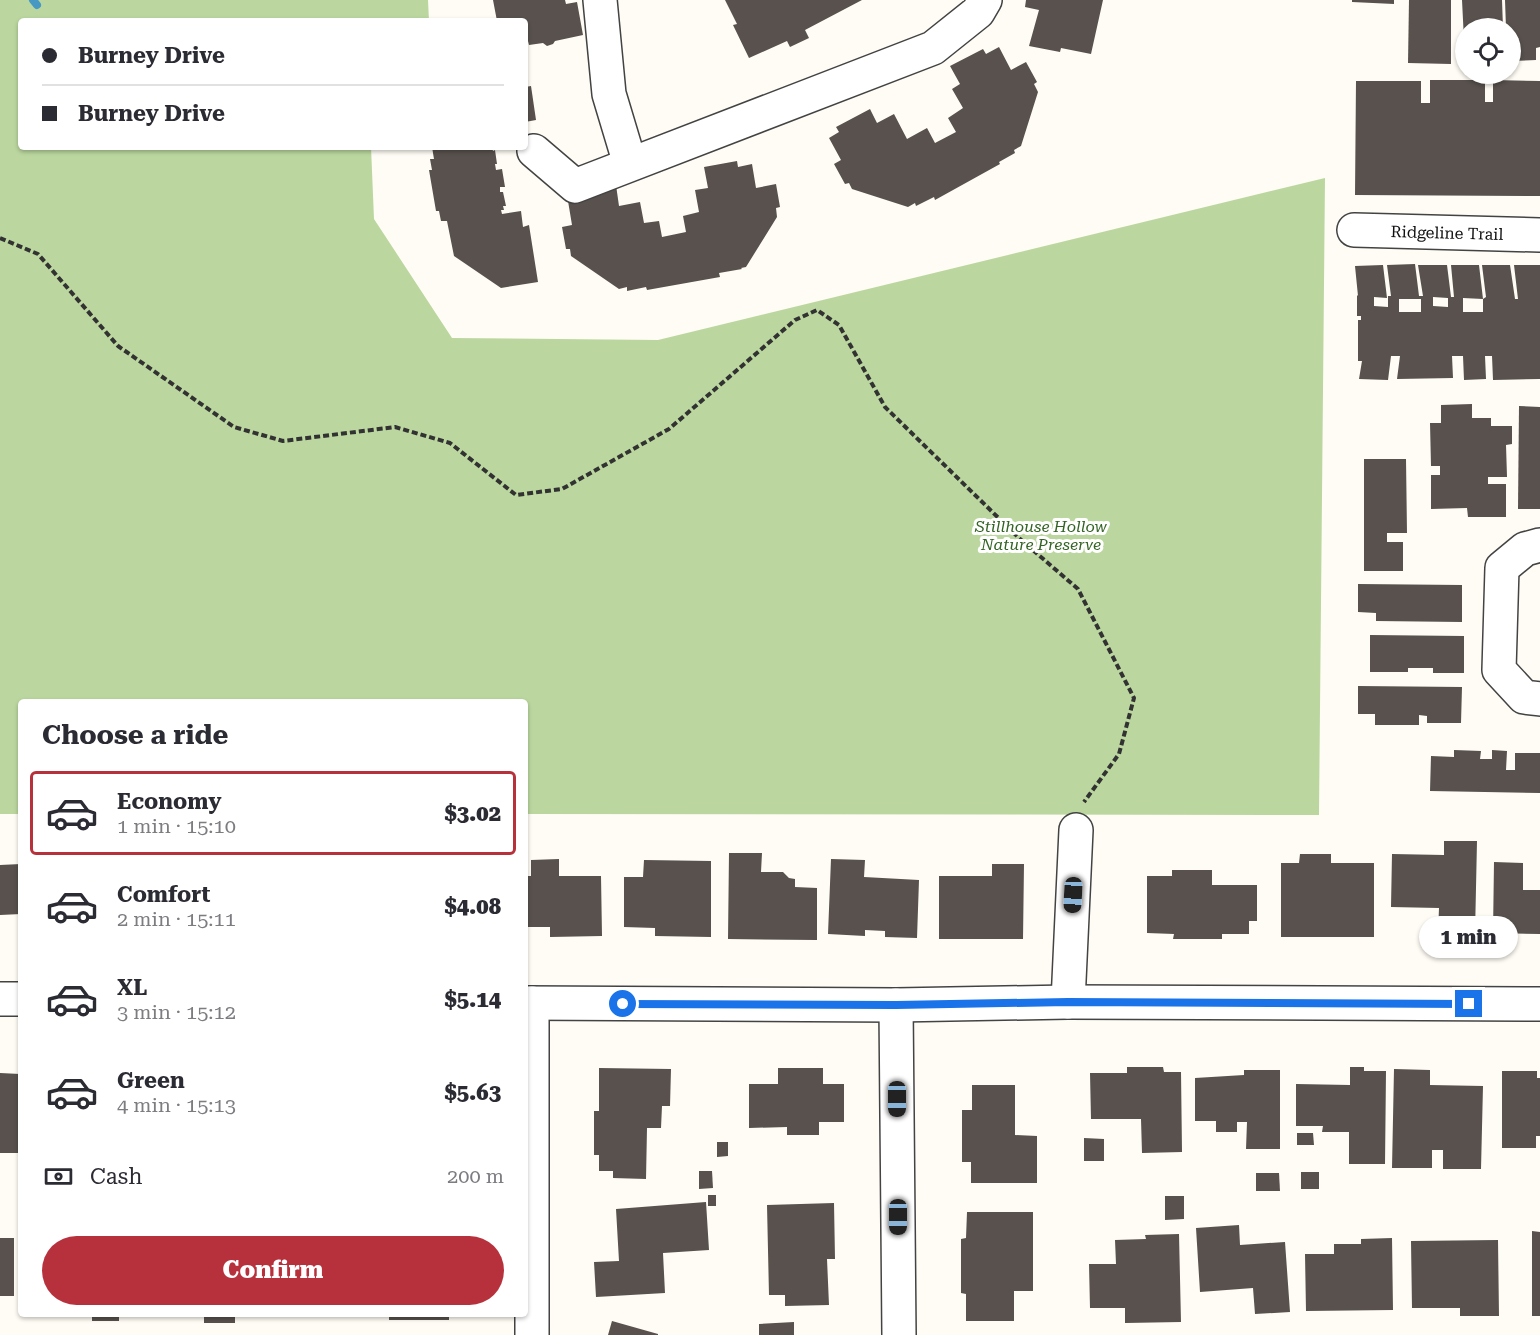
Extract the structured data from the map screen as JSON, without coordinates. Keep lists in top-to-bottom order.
{
  "streets": {
    "street": ["Ridgeline Trail"]
  },
  "parks": ["Stillhouse Hollow Nature Preserve"],
  "page": {
    "banner": ["Burney Drive", "Burney Drive"],
    "heading": "Choose a ride",
    "list": [
      {
        "name": "Economy",
        "note": "1 min · 15:10",
        "value": "$3.02"
      },
      {
        "name": "Comfort",
        "note": "2 min · 15:11",
        "value": "$4.08"
      },
      {
        "name": "XL",
        "note": "3 min · 15:12",
        "value": "$5.14"
      },
      {
        "name": "Green",
        "note": "4 min · 15:13",
        "value": "$5.63"
      }
    ],
    "bubble": "1 min",
    "pay": ["Cash", "200 m"],
    "buttons": "Confirm"
  }
}
